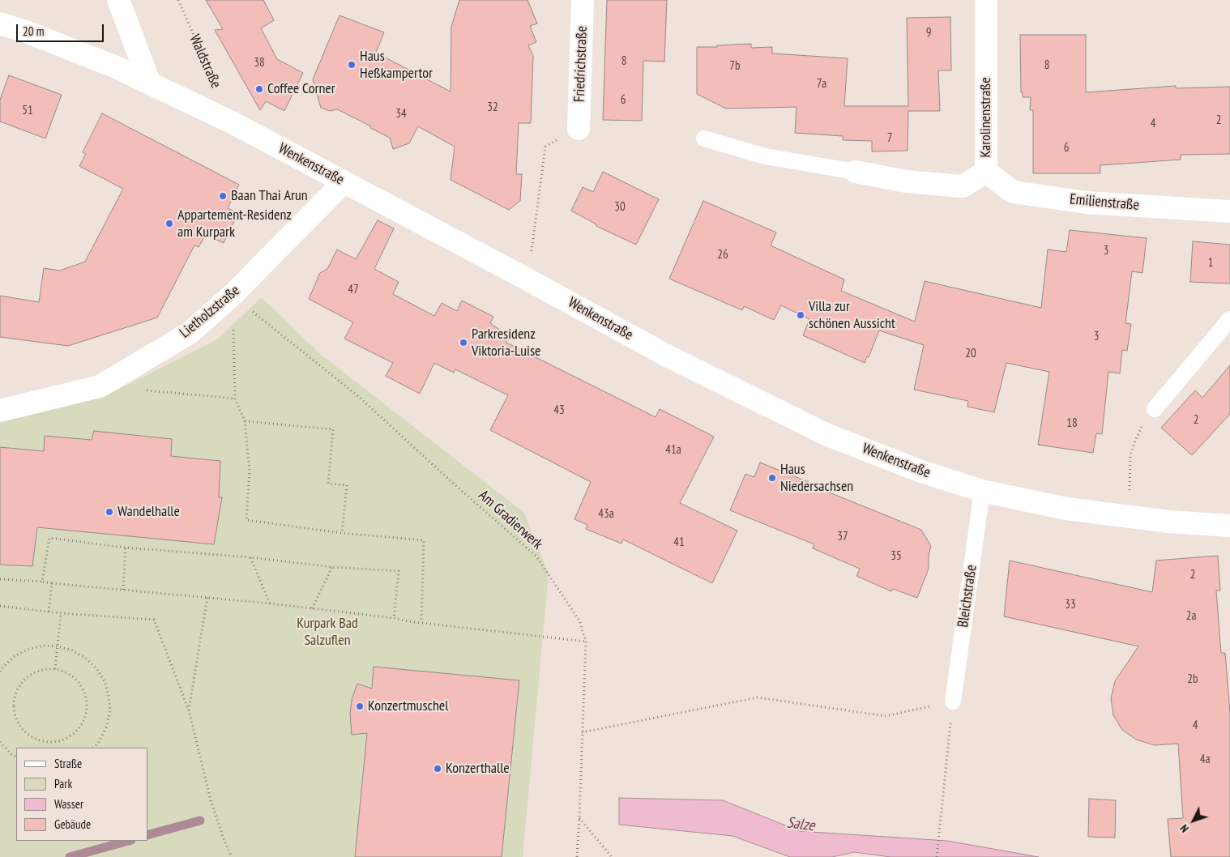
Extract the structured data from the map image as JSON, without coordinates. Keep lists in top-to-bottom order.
{
  "streets": {
    "street": [
      "Friedrichstraße",
      "Karolinenstraße",
      "Wenkenstraße",
      "Emilienstraße",
      "Lietholzstraße"
    ],
    "lane": ["Bleichstraße"],
    "path": ["Waldstraße", "Am Gradierwerk"]
  },
  "crossings": [
    ["Waldstraße", "Wenkenstraße"],
    ["Karolinenstraße", "Emilienstraße"],
    ["Wenkenstraße", "Lietholzstraße"],
    ["Wenkenstraße", "Bleichstraße"],
    ["Lietholzstraße", "Am Gradierwerk"]
  ],
  "water": ["Salze"],
  "parks": ["Kurpark Bad Salzuflen"],
  "places": [
    "Haus Heßkampertor",
    "Coffee Corner",
    "Baan Thai Arun",
    "Appartement-Residenz am Kurpark",
    "Villa zur schönen Aussicht",
    "Parkresidenz Viktoria-Luise",
    "Haus Niedersachsen",
    "Wandelhalle",
    "Konzertmuschel",
    "Konzerthalle"
  ],
  "house_numbers": [
    "9",
    "8",
    "38",
    "8",
    "7b",
    "7a",
    "6",
    "32",
    "51",
    "34",
    "2",
    "4",
    "7",
    "6",
    "30",
    "3",
    "26",
    "1",
    "47",
    "3",
    "20",
    "43",
    "2",
    "18",
    "41a",
    "43a",
    "37",
    "41",
    "35",
    "2",
    "33",
    "2a",
    "2b",
    "4",
    "4a"
  ],
  "legend": [
    "Straße",
    "Park",
    "Wasser",
    "Gebäude"
  ],
  "scale_bar": "20 m",
  "north": "bottom left"
}
